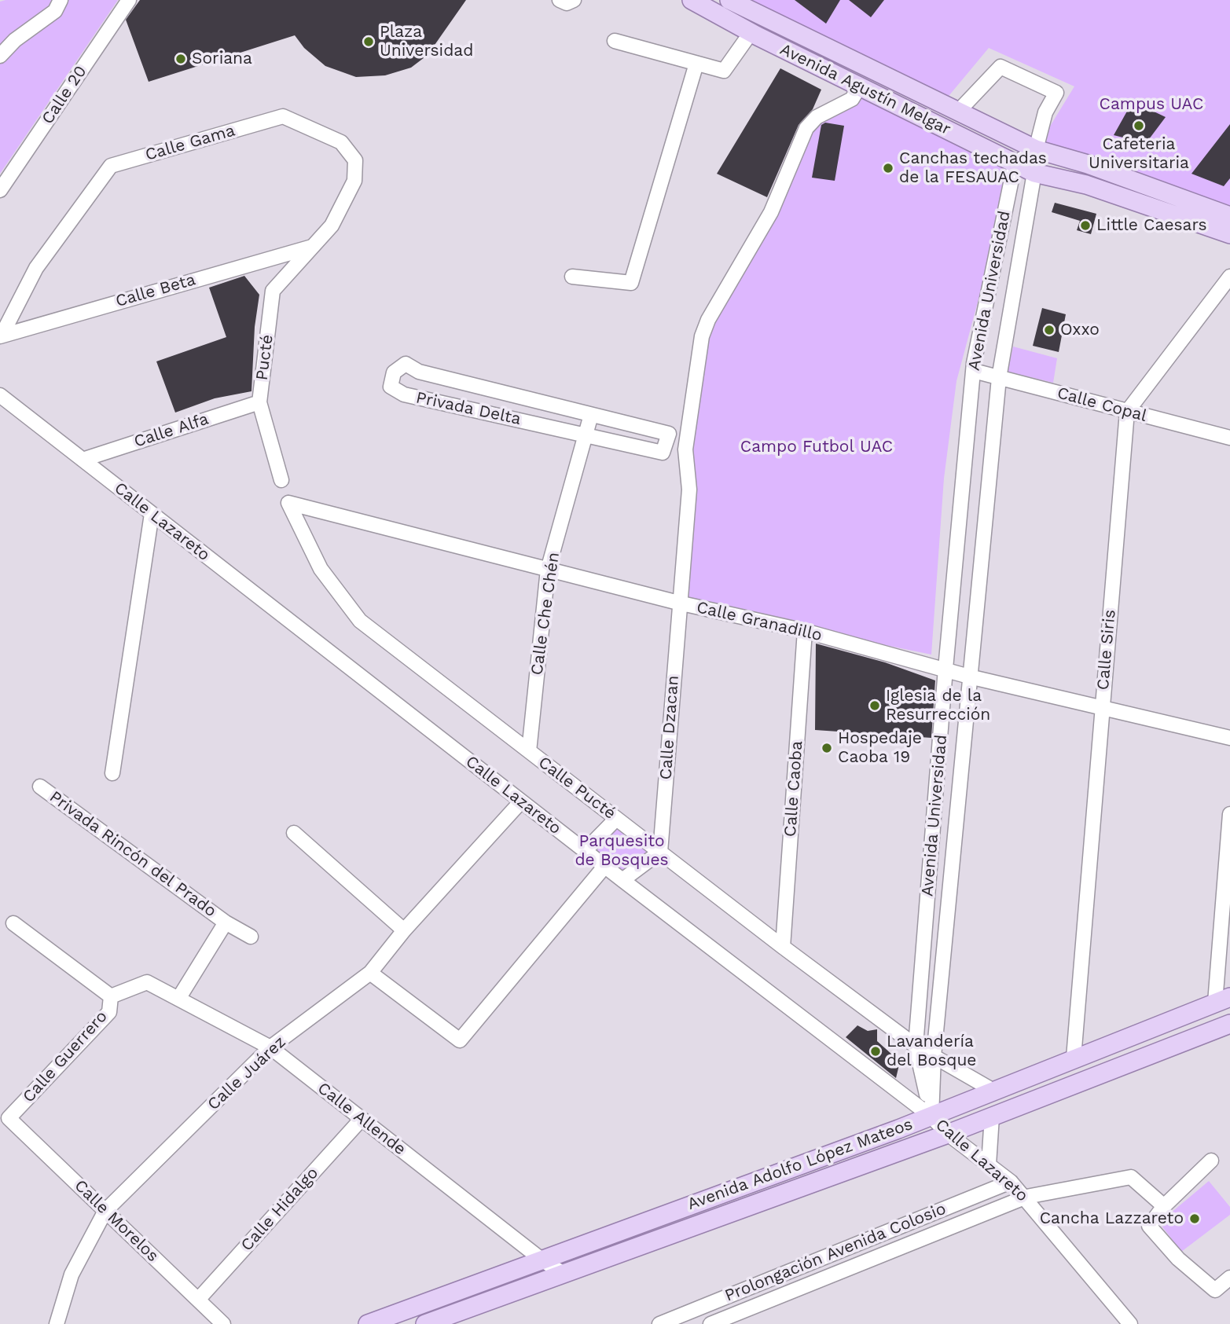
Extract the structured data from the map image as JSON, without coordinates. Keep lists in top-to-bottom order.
{
  "streets": {
    "main road": ["Avenida Agustín Melgar", "Avenida Adolfo López Mateos"],
    "street": [
      "Calle 20",
      "Calle Gama",
      "Calle Beta",
      "Avenida Universidad",
      "Pucté",
      "Calle Copal",
      "Privada Delta",
      "Calle Alfa",
      "Calle Lazareto",
      "Calle Che Chén",
      "Calle Granadillo",
      "Calle Siris",
      "Calle Dzacan",
      "Calle Pucté",
      "Calle Caoba",
      "Privada Rincón del Prado",
      "Calle Guerrero",
      "Calle Juárez",
      "Calle Allende",
      "Calle Hidalgo",
      "Calle Morelos",
      "Prolongación Avenida Colosio"
    ]
  },
  "crossings": [
    ["Avenida Agustín Melgar", "Avenida Universidad"],
    ["Avenida Agustín Melgar", "Calle Dzacan"],
    ["Calle Gama", "Calle Beta"],
    ["Calle Gama", "Pucté"],
    ["Calle Beta", "Pucté"],
    ["Avenida Universidad", "Calle Copal"],
    ["Avenida Universidad", "Calle Lazareto"],
    ["Avenida Universidad", "Calle Granadillo"],
    ["Avenida Universidad", "Calle Pucté"],
    ["Avenida Universidad", "Avenida Adolfo López Mateos"],
    ["Pucté", "Calle Alfa"],
    ["Calle Copal", "Calle Siris"],
    ["Privada Delta", "Calle Che Chén"],
    ["Calle Alfa", "Calle Lazareto"],
    ["Calle Lazareto", "Calle Juárez"],
    ["Calle Lazareto", "Avenida Adolfo López Mateos"],
    ["Calle Lazareto", "Prolongación Avenida Colosio"],
    ["Calle Che Chén", "Calle Granadillo"],
    ["Calle Che Chén", "Calle Pucté"],
    ["Calle Granadillo", "Calle Siris"],
    ["Calle Granadillo", "Calle Dzacan"],
    ["Calle Granadillo", "Calle Pucté"],
    ["Calle Granadillo", "Calle Caoba"],
    ["Calle Siris", "Avenida Adolfo López Mateos"],
    ["Calle Dzacan", "Calle Pucté"],
    ["Calle Pucté", "Calle Caoba"],
    ["Calle Pucté", "Avenida Adolfo López Mateos"],
    ["Privada Rincón del Prado", "Calle Allende"],
    ["Calle Guerrero", "Calle Allende"],
    ["Calle Guerrero", "Calle Morelos"],
    ["Calle Juárez", "Calle Allende"],
    ["Calle Juárez", "Calle Morelos"],
    ["Calle Allende", "Avenida Adolfo López Mateos"],
    ["Calle Allende", "Calle Hidalgo"],
    ["Calle Hidalgo", "Calle Morelos"]
  ],
  "parks": ["Campus UAC", "Campo Futbol UAC", "Parquesito de Bosques"],
  "places": [
    "Plaza Universidad",
    "Soriana",
    "Cafeteria Universitaria",
    "Canchas techadas de la FESAUAC",
    "Little Caesars",
    "Oxxo",
    "Iglesia de la Resurrección",
    "Hospedaje Caoba 19",
    "Lavandería del Bosque",
    "Cancha Lazzareto"
  ]
}
